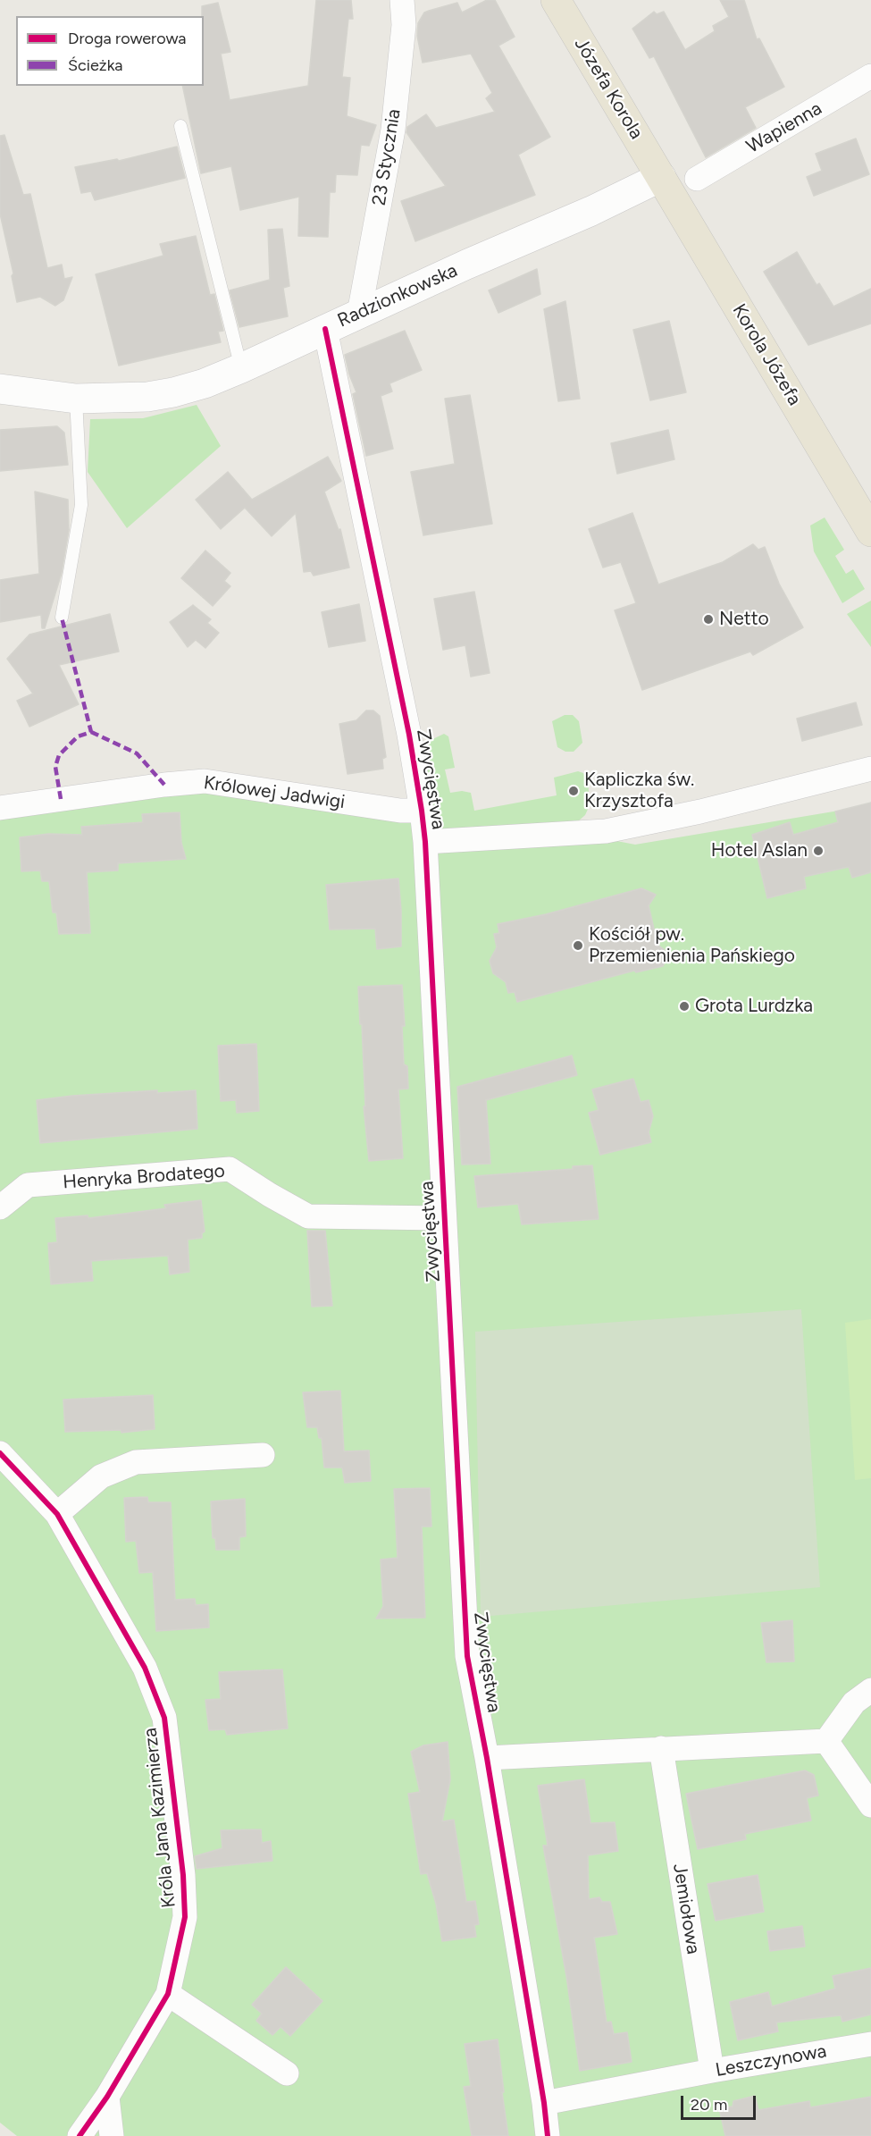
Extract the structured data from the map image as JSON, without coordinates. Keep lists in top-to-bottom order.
{
  "streets": {
    "highway": ["Józefa Korola", "Korola Józefa"],
    "street": [
      "Wapienna",
      "23 Stycznia",
      "Radzionkowska",
      "Zwycięstwa",
      "Królowej Jadwigi",
      "Henryka Brodatego",
      "Króla Jana Kazimierza",
      "Jemiołowa",
      "Leszczynowa"
    ]
  },
  "crossings": [
    ["Józefa Korola", "Radzionkowska"],
    ["Józefa Korola", "Korola Józefa"],
    ["23 Stycznia", "Radzionkowska"],
    ["Radzionkowska", "Korola Józefa"],
    ["Radzionkowska", "Zwycięstwa"],
    ["Zwycięstwa", "Królowej Jadwigi"],
    ["Zwycięstwa", "Henryka Brodatego"],
    ["Zwycięstwa", "Leszczynowa"],
    ["Jemiołowa", "Leszczynowa"]
  ],
  "places": [
    "Netto",
    "Kapliczka św. Krzysztofa",
    "Hotel Aslan",
    "Kościół pw. Przemienienia Pańskiego",
    "Grota Lurdzka"
  ],
  "legend": ["Droga rowerowa", "Ścieżka"],
  "scale_bar": "20 m"
}
